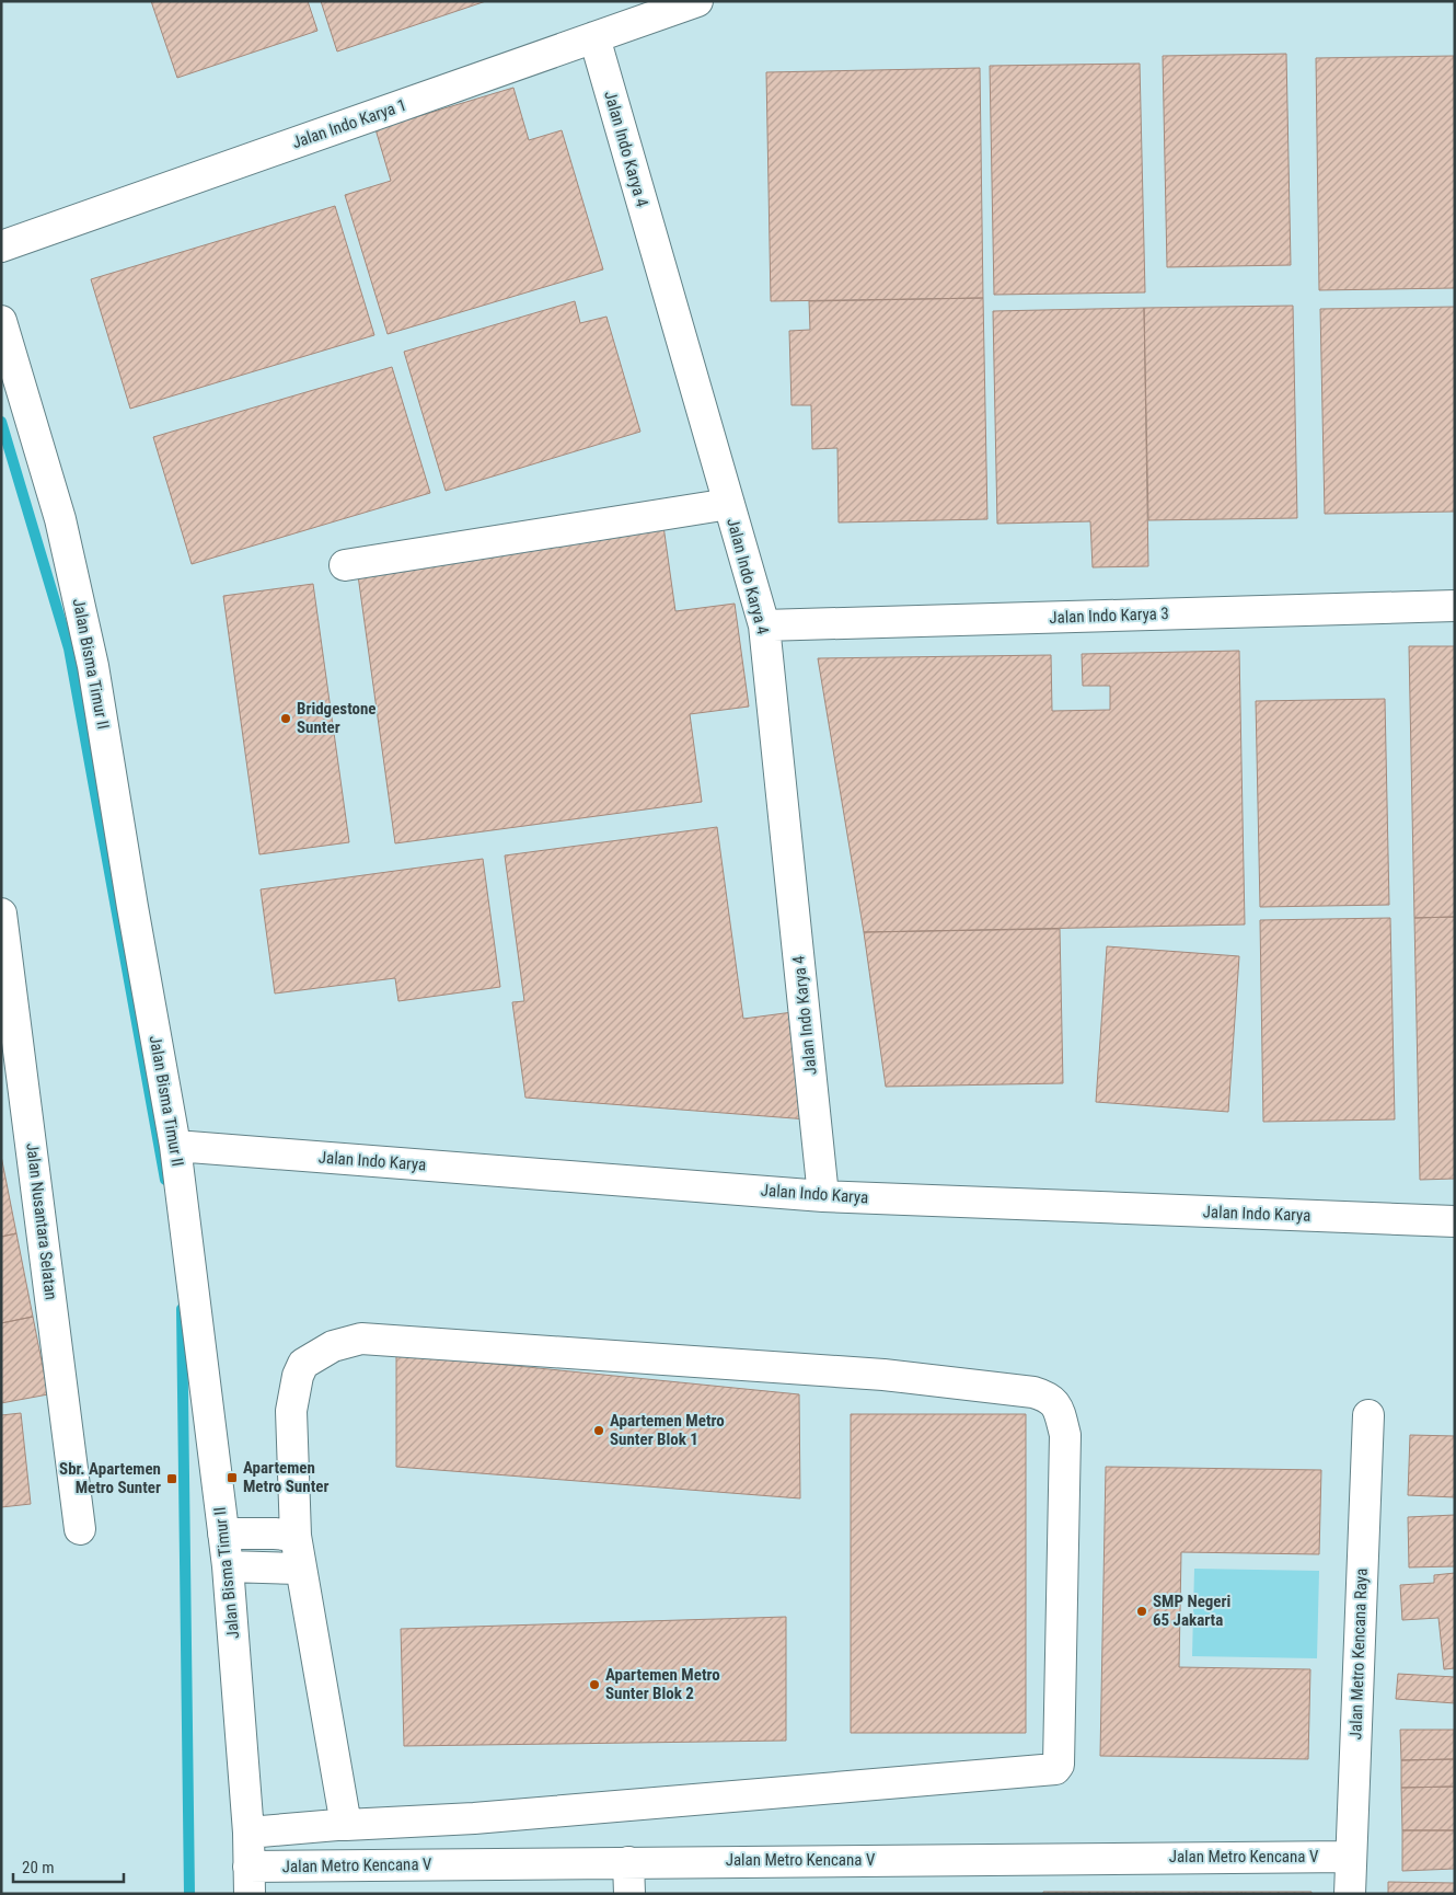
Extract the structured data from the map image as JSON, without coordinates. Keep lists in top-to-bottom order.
{
  "streets": {
    "street": [
      "Jalan Indo Karya 1",
      "Jalan Indo Karya 4",
      "Jalan Indo Karya 3",
      "Jalan Bisma Timur II",
      "Jalan Indo Karya",
      "Jalan Nusantara Selatan",
      "Jalan Metro Kencana Raya",
      "Jalan Metro Kencana V"
    ]
  },
  "crossings": [
    ["Jalan Indo Karya 1", "Jalan Indo Karya 4"],
    ["Jalan Indo Karya 4", "Jalan Indo Karya 3"],
    ["Jalan Indo Karya 4", "Jalan Indo Karya"],
    ["Jalan Bisma Timur II", "Jalan Indo Karya"],
    ["Jalan Bisma Timur II", "Jalan Metro Kencana V"],
    ["Jalan Metro Kencana Raya", "Jalan Metro Kencana V"]
  ],
  "places": {
    "other": [
      "Bridgestone Sunter",
      "Apartemen Metro Sunter Blok 1",
      "SMP Negeri 65 Jakarta",
      "Apartemen Metro Sunter Blok 2"
    ],
    "transit": ["Apartemen Metro Sunter", "Sbr. Apartemen Metro Sunter"]
  },
  "scale_bar": "20 m"
}
